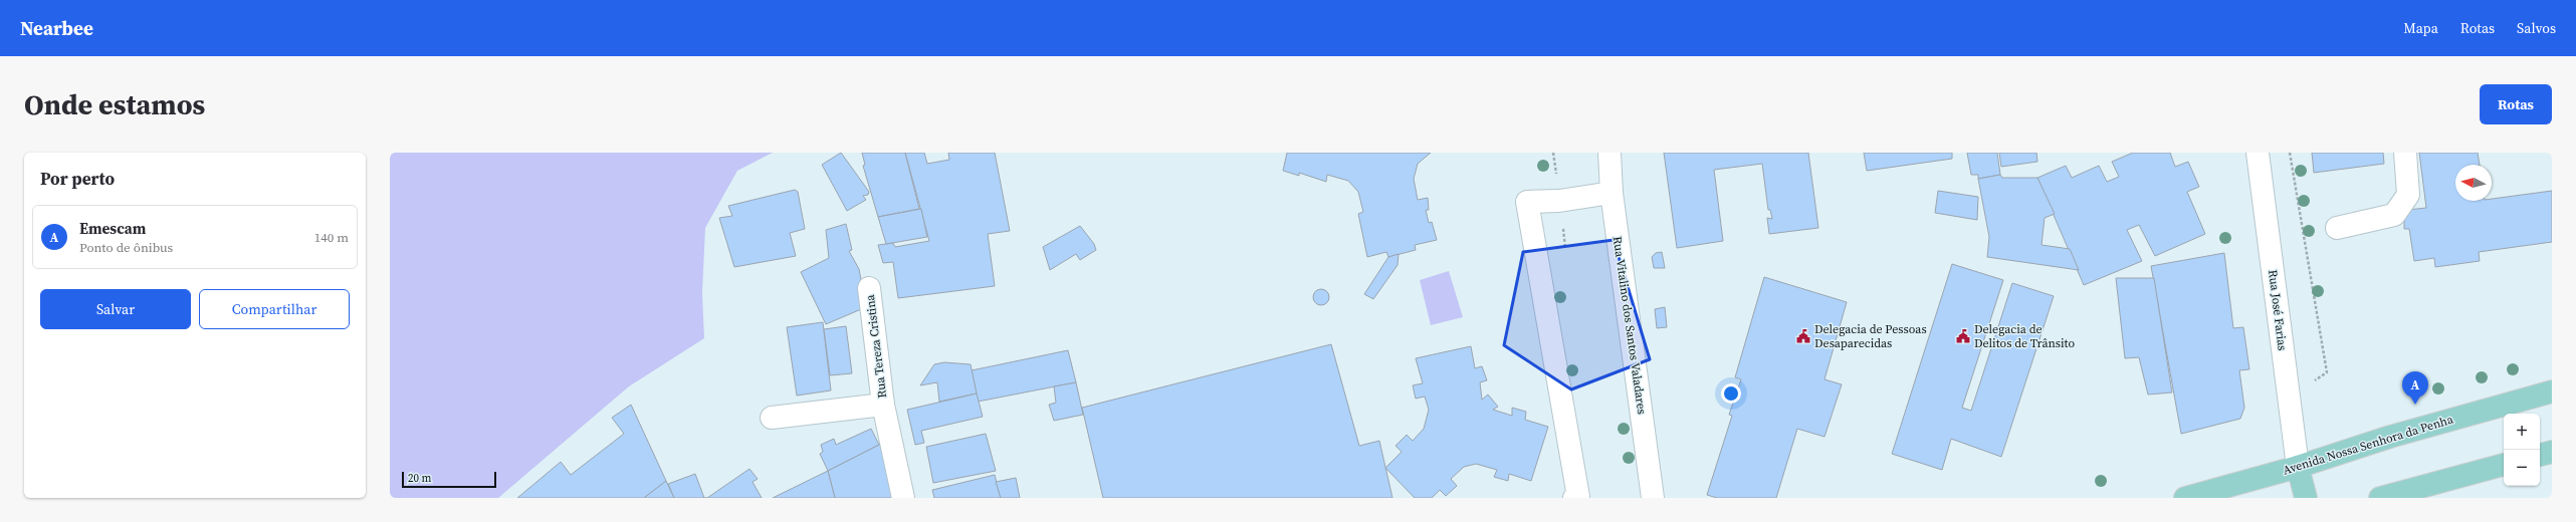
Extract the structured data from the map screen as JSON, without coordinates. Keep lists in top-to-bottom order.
{
  "streets": {
    "main road": ["Avenida Nossa Senhora da Penha"],
    "street": ["Rua José Farias", "Rua Vitalino dos Santos Valadares", "Rua Tereza Cristina"]
  },
  "crossings": [
    ["Rua José Farias", "Avenida Nossa Senhora da Penha"]
  ],
  "places": {
    "public building": ["Delegacia de Pessoas Desaparecidas", "Delegacia de Delitos de Trânsito"]
  },
  "scale_bar": "20 m",
  "north": "left",
  "page": {
    "header": "Nearbee",
    "nav": ["Mapa", "Rotas", "Salvos"],
    "buttons": [
      "Rotas",
      ["Salvar", "Compartilhar"]
    ],
    "title": "Onde estamos",
    "heading": "Por perto",
    "list": [
      {
        "mark": "A",
        "name": "Emescam",
        "note": "Ponto de ônibus",
        "value": "140 m"
      }
    ],
    "pins": "A",
    "map_buttons": ["+", "−"],
    "scale": "20 m"
  }
}
